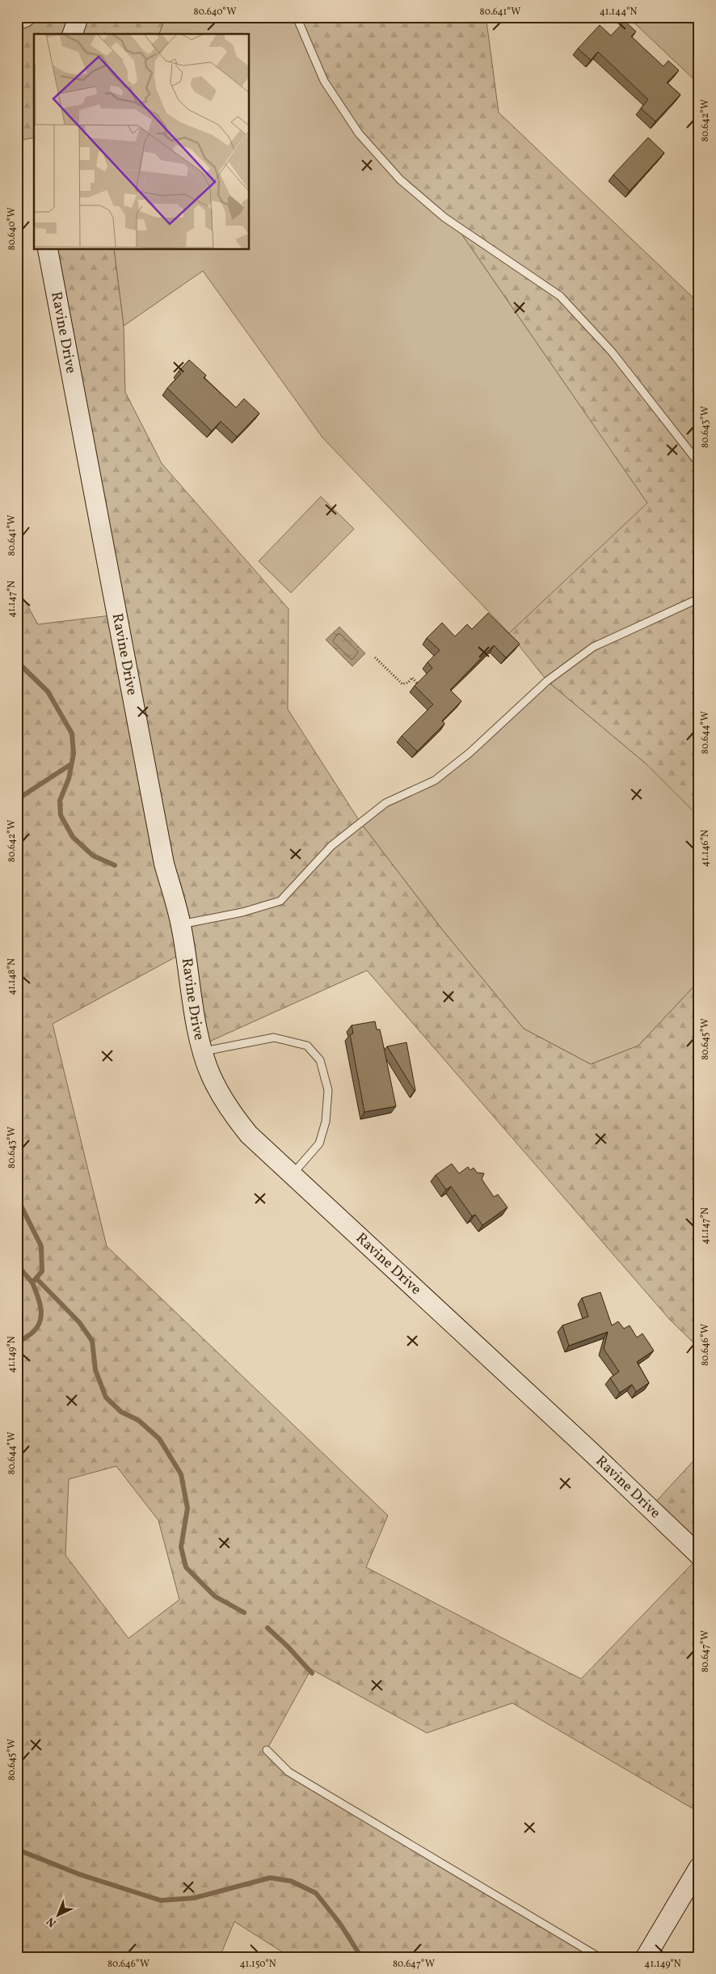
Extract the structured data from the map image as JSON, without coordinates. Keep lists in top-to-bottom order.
{
  "streets": {
    "street": ["Ravine Drive"]
  },
  "north": "bottom left",
  "coordinates": [
    "80.640°W",
    "80.641°W",
    "41.144°N",
    "80.642°W",
    "80.643°W",
    "41.147°N",
    "80.644°W",
    "41.146°N",
    "41.148°N",
    "80.645°W",
    "80.646°W",
    "41.149°N",
    "80.647°W",
    "41.150°N"
  ]
}
